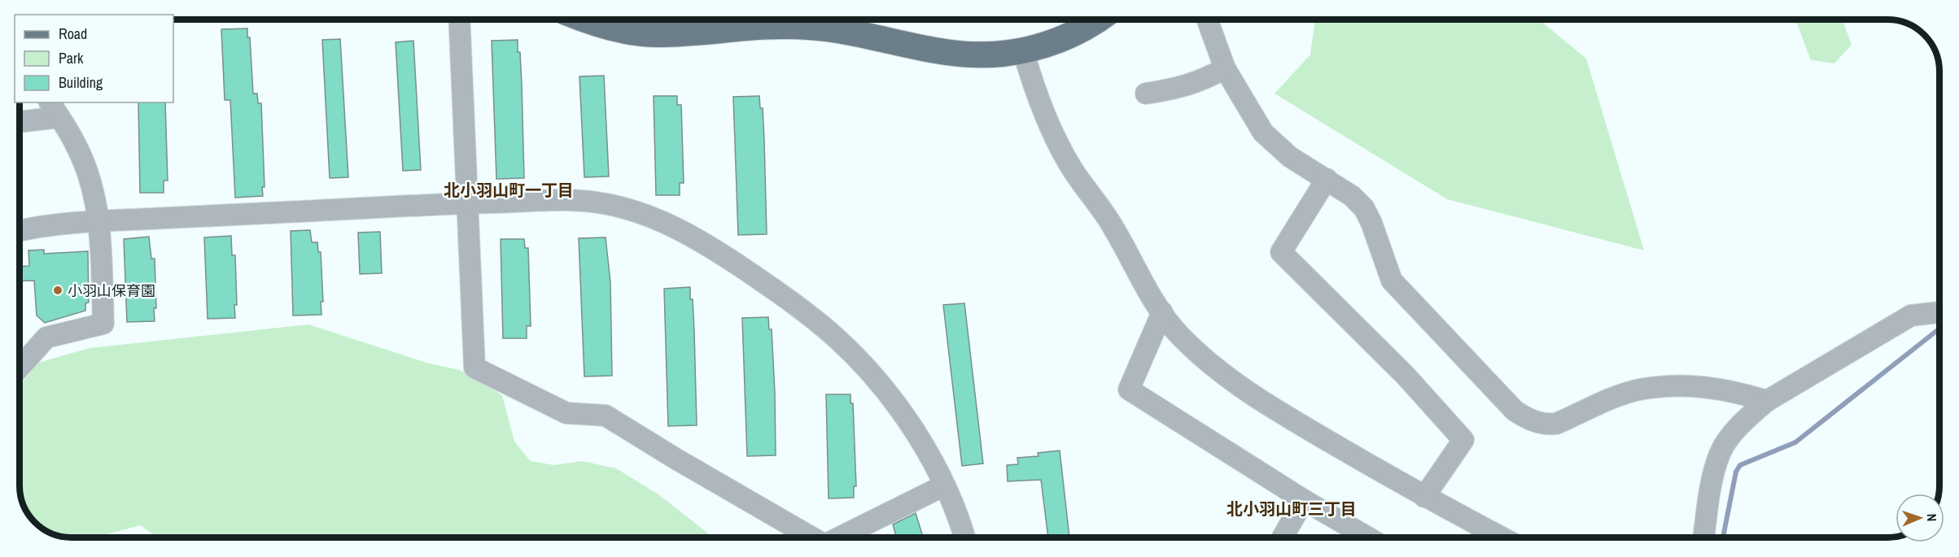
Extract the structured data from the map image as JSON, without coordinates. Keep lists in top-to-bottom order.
{
  "districts": ["北小羽山町一丁目", "北小羽山町三丁目"],
  "places": ["小羽山保育園"],
  "legend": ["Road", "Park", "Building"],
  "north": "right"
}
